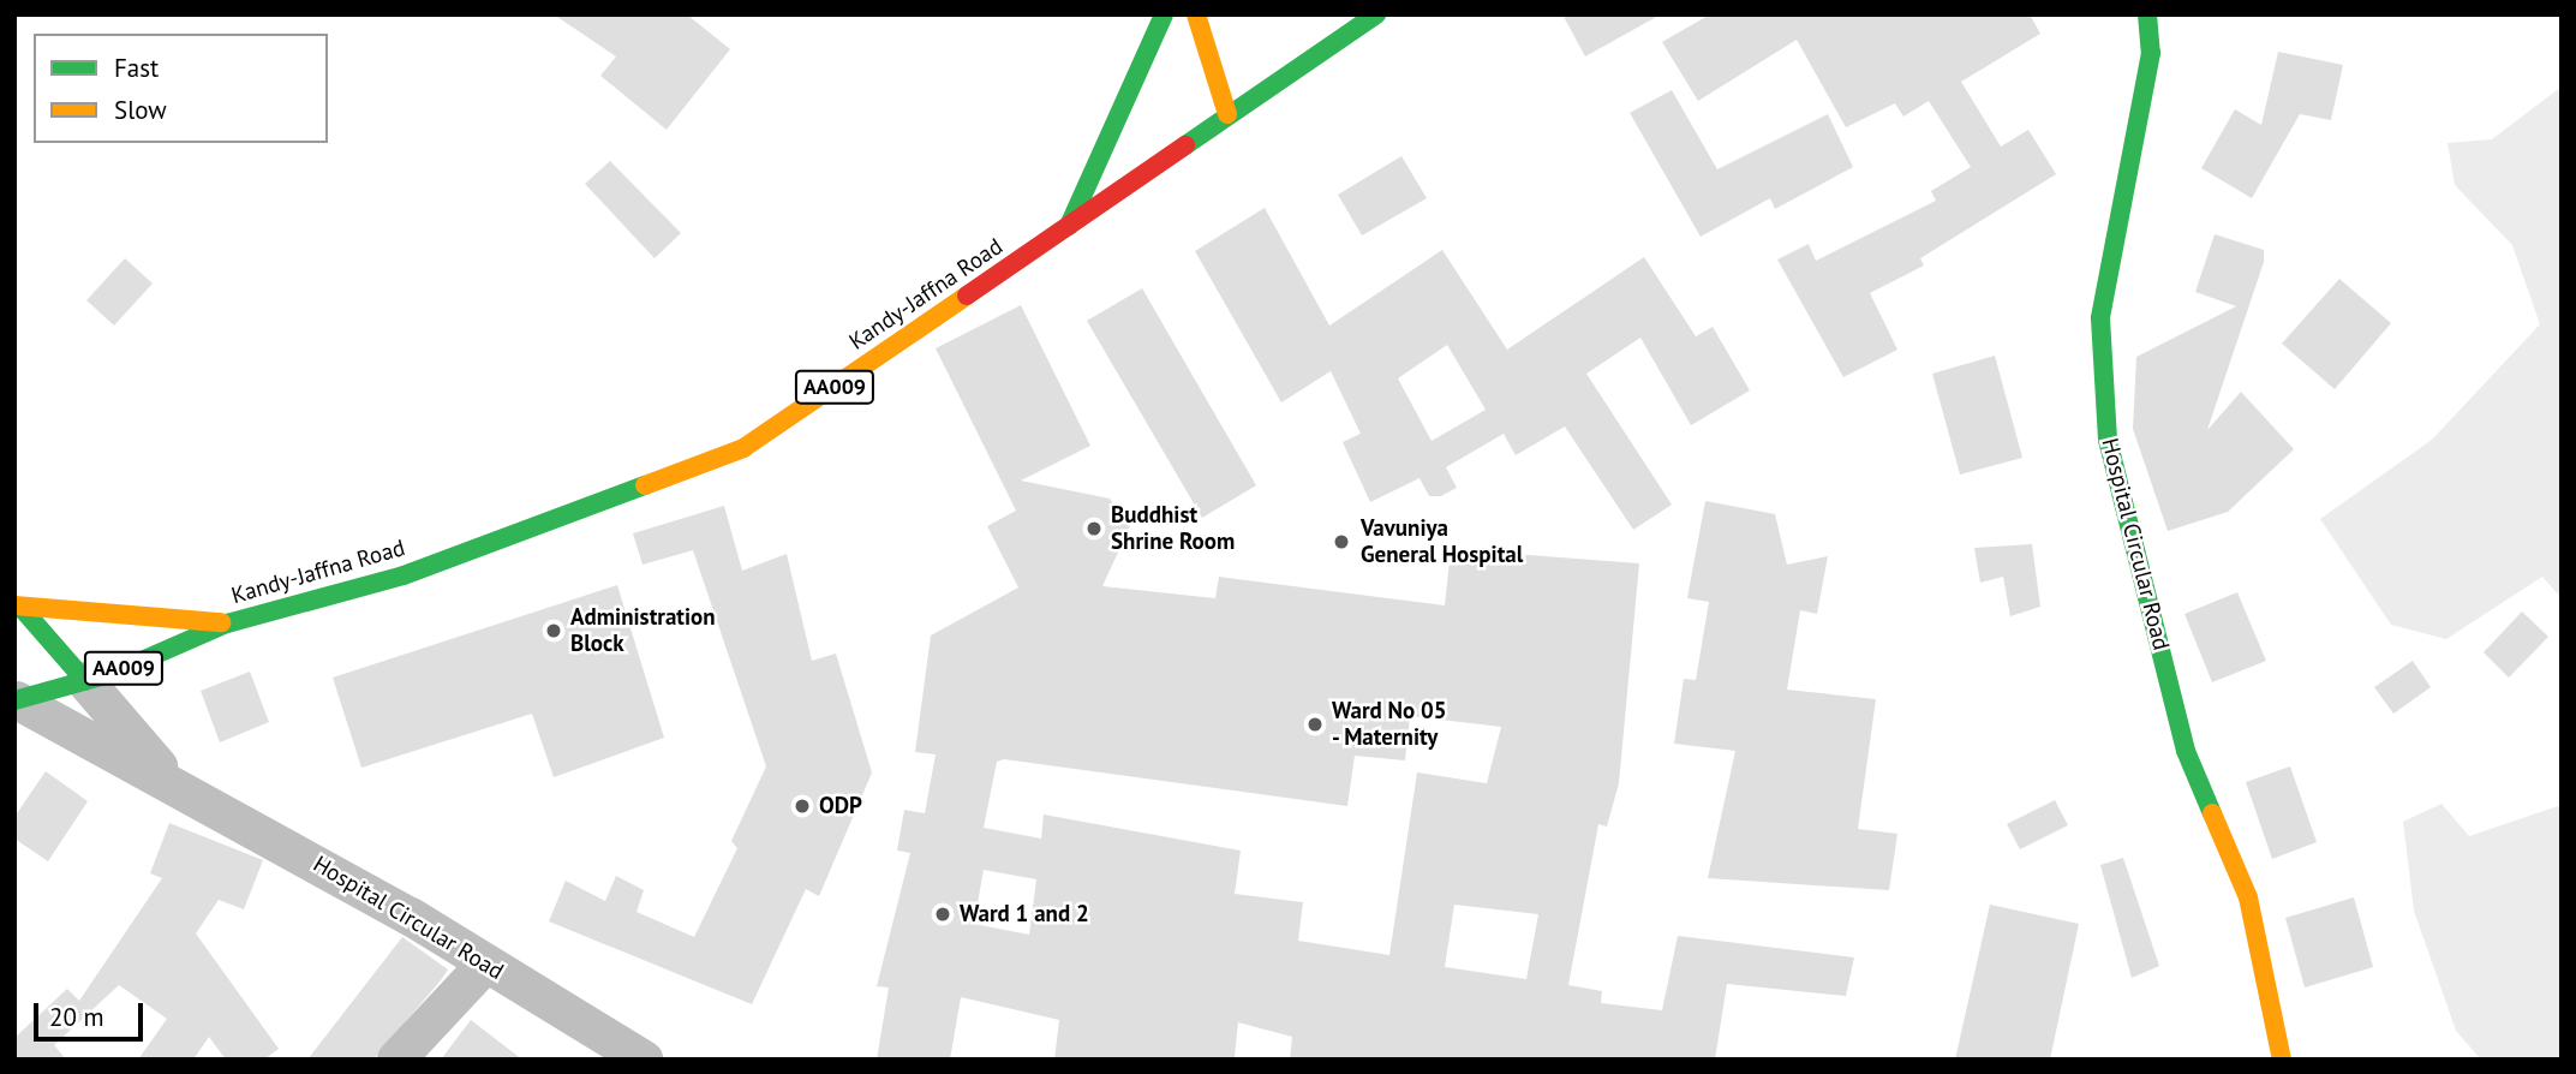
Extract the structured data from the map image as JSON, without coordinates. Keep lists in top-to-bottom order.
{
  "streets": {
    "main road": ["Kandy-Jaffna Road", "AA009", "Hospital Circular Road"]
  },
  "crossings": [
    ["Kandy-Jaffna Road", "Hospital Circular Road"]
  ],
  "places": [
    "Buddhist Shrine Room",
    "Vavuniya General Hospital",
    "Administration Block",
    "Ward No 05 - Maternity",
    "ODP",
    "Ward 1 and 2"
  ],
  "legend": ["Fast", "Slow"],
  "scale_bar": "20 m"
}
